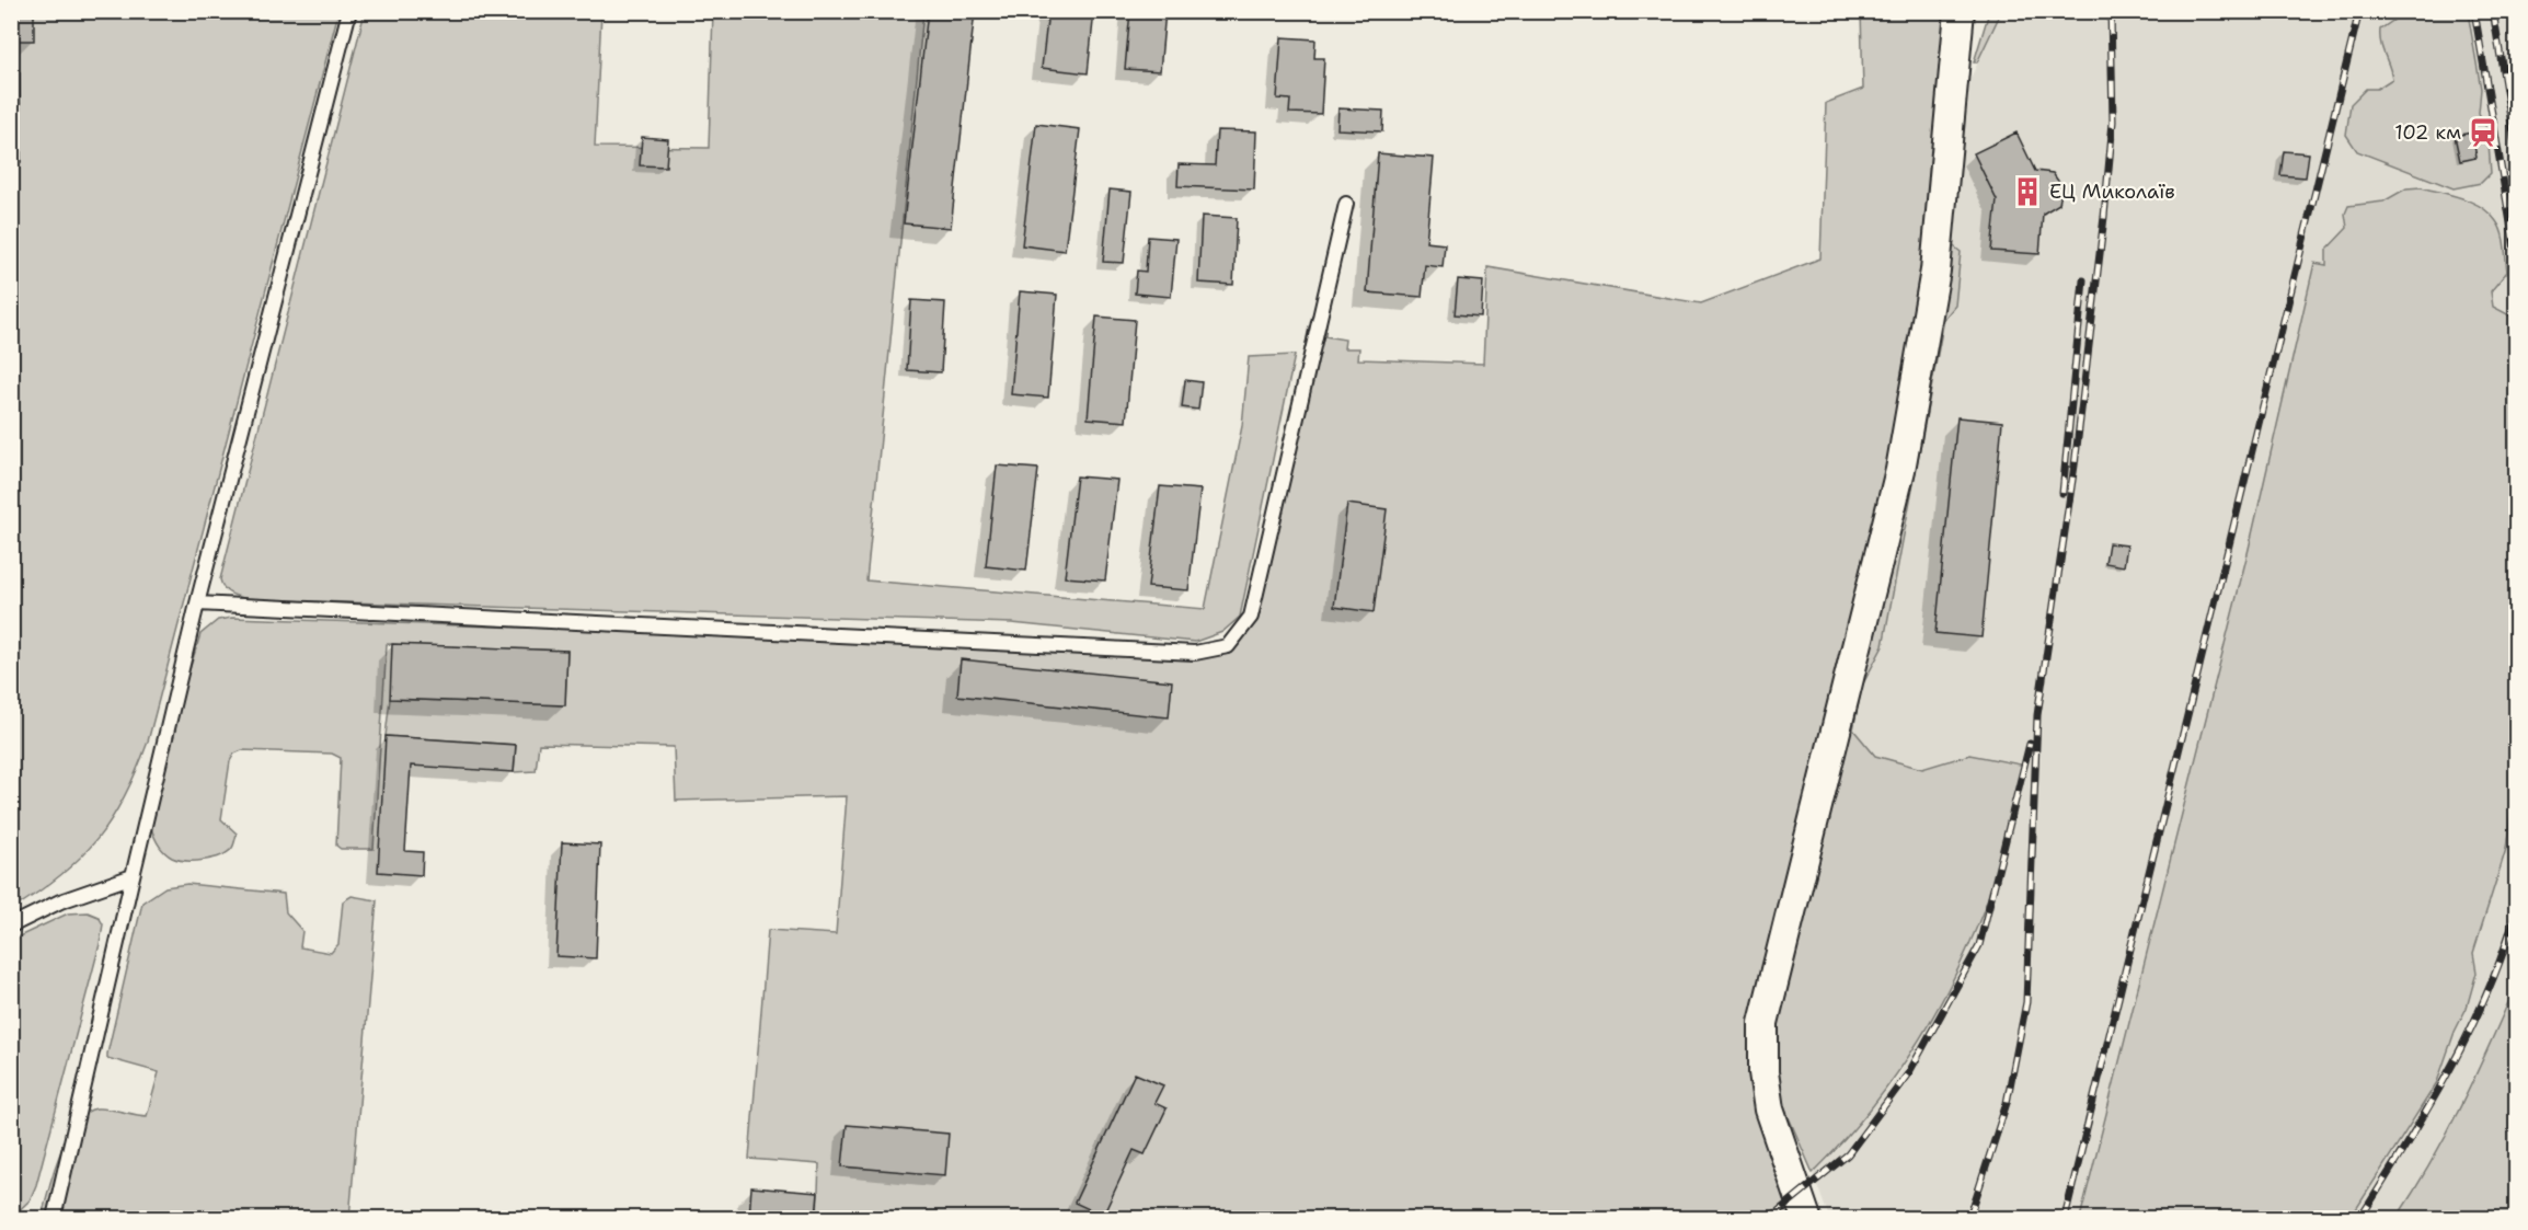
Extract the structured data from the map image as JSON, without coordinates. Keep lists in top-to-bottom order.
{
  "places": {
    "station": ["102 км"],
    "building": ["ЕЦ Миколаїв"]
  }
}
